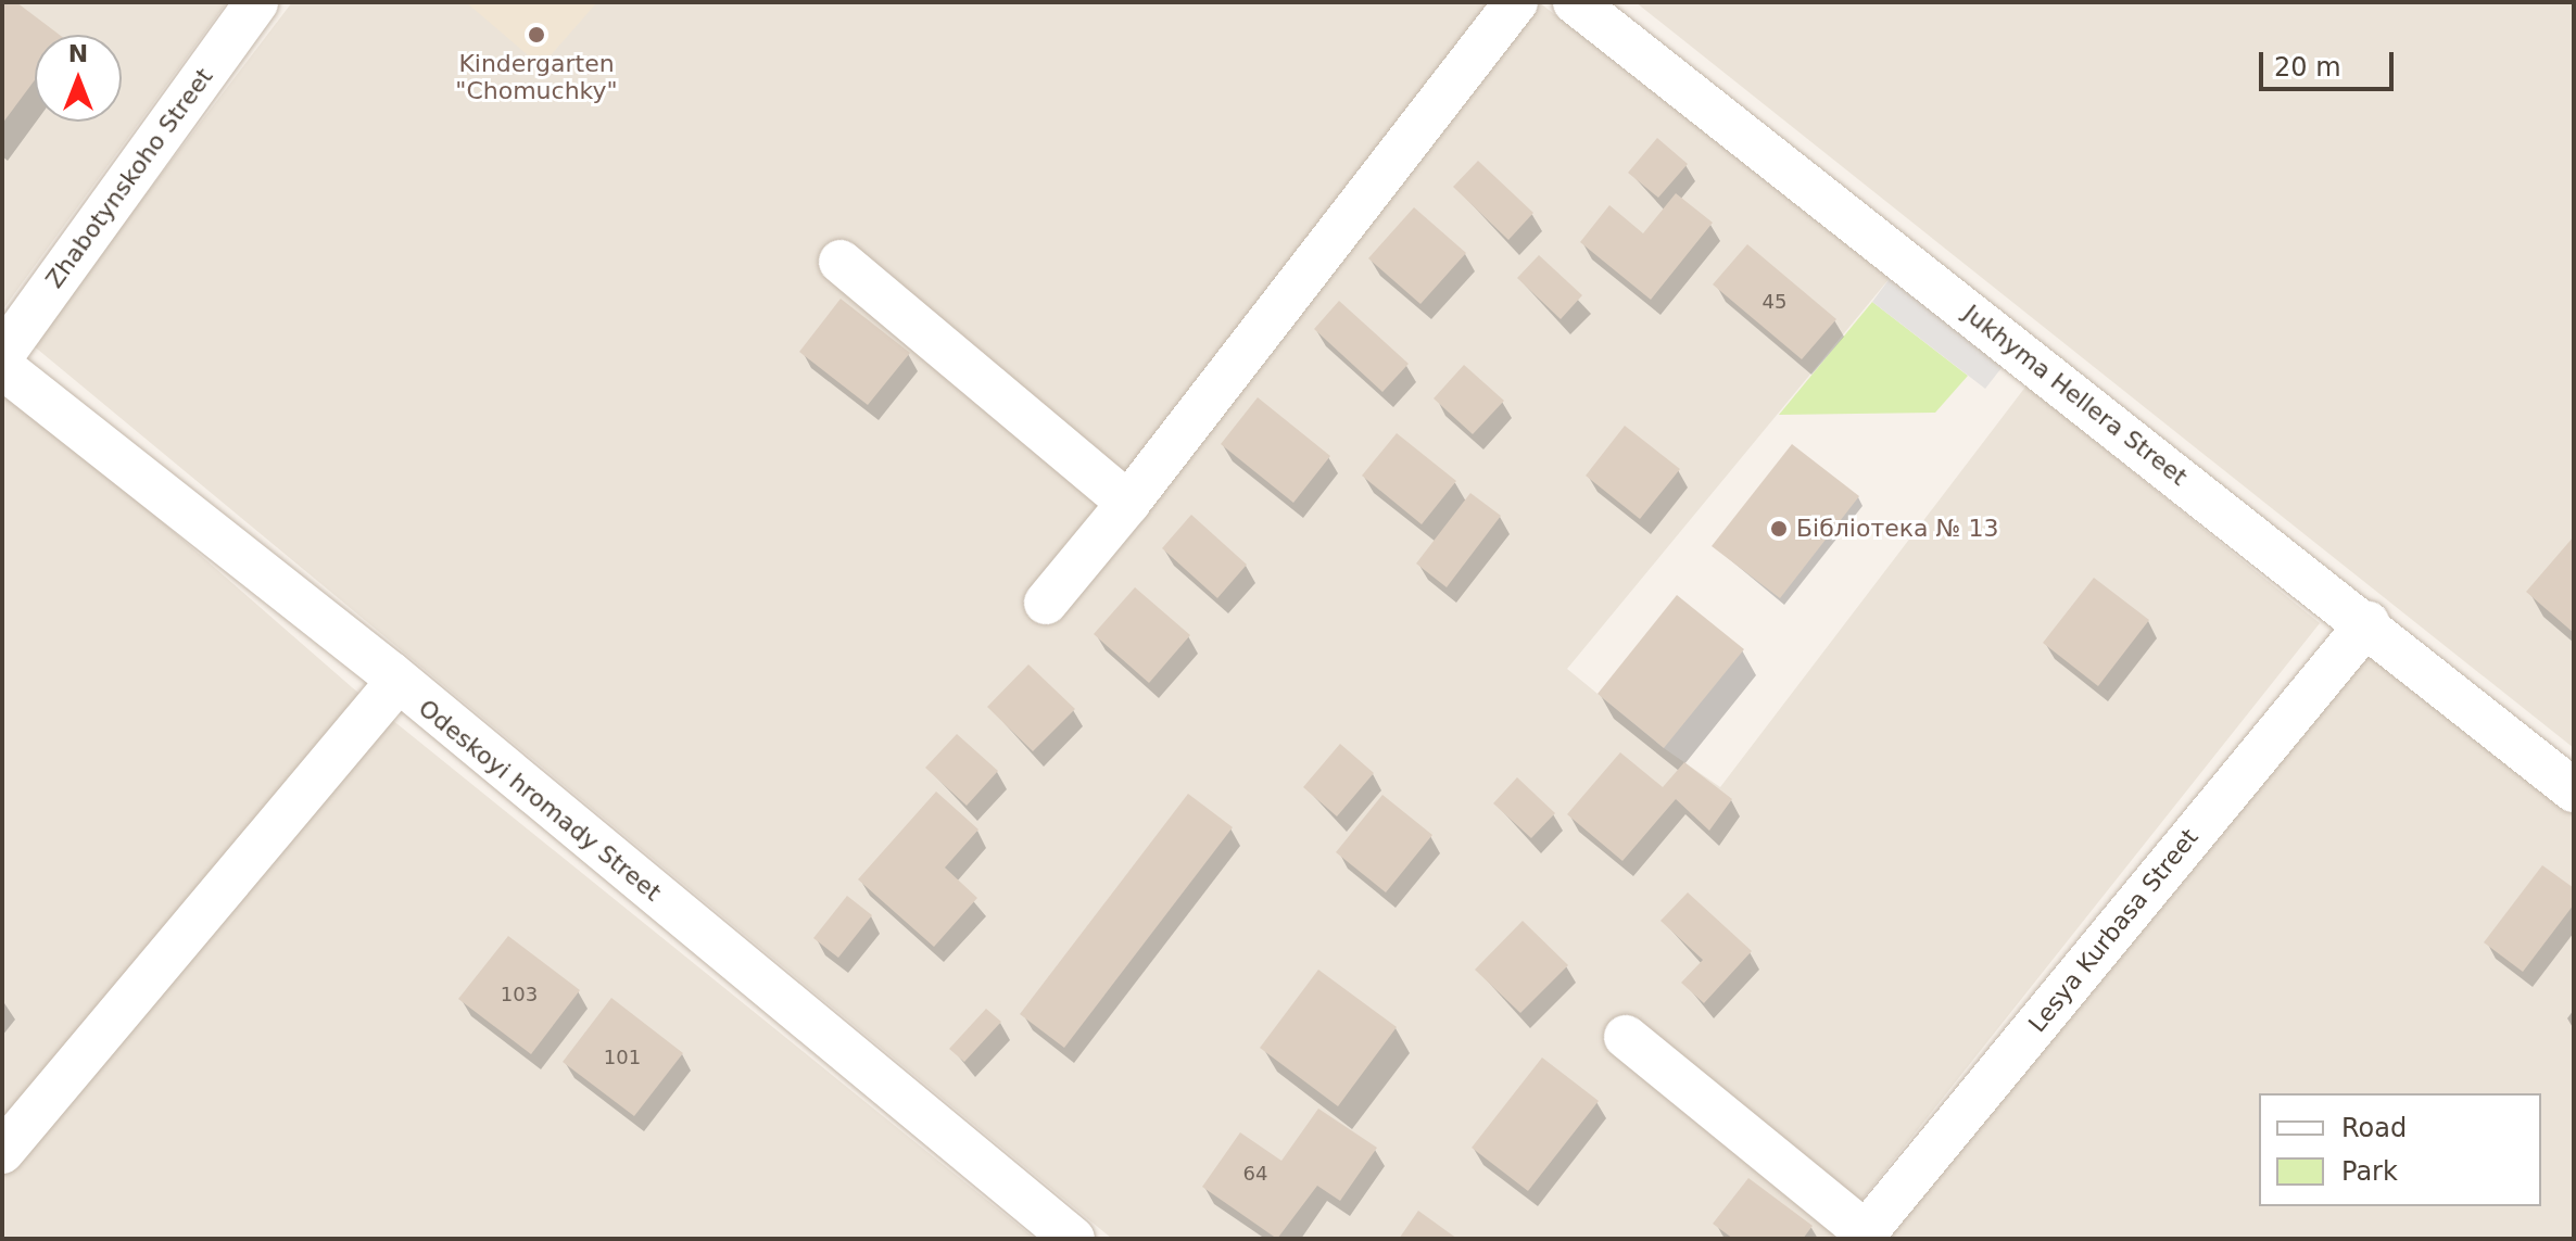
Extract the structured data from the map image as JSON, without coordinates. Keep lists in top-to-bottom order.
{
  "streets": {
    "street": [
      "Zhabotynskoho Street",
      "Jukhyma Hellera Street",
      "Odeskoyi hromady Street",
      "Lesya Kurbasa Street"
    ]
  },
  "crossings": [
    ["Jukhyma Hellera Street", "Lesya Kurbasa Street"]
  ],
  "places": ["Kindergarten \"Chomuchky\"", "Бібліотека № 13"],
  "house_numbers": [
    "45",
    "103",
    "101",
    "64"
  ],
  "legend": ["Road", "Park"],
  "scale_bar": "20 m",
  "north": "top"
}
